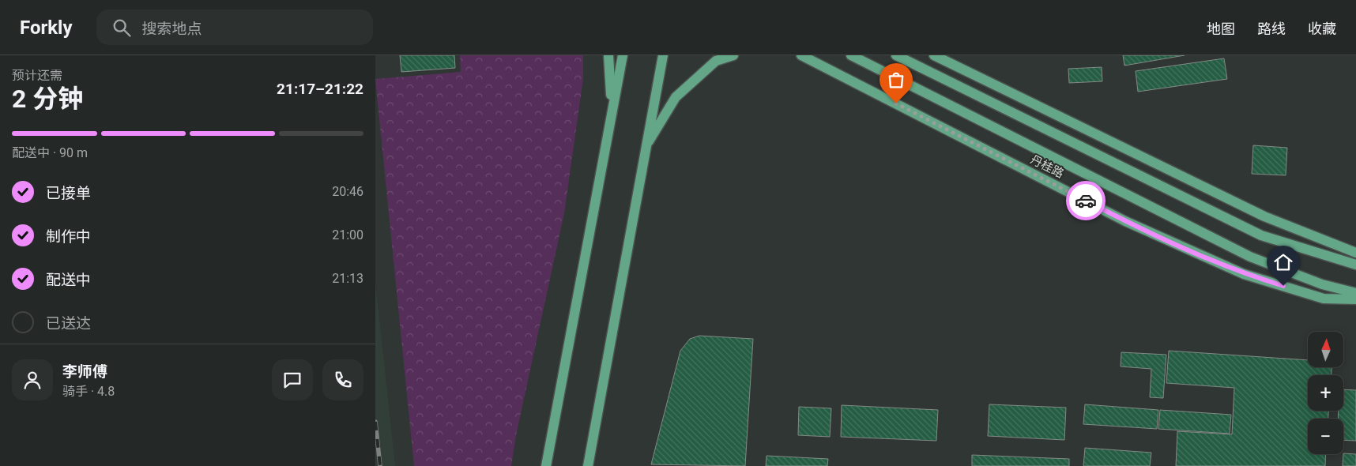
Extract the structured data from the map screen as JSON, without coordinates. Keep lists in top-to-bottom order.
{
  "streets": {
    "main road": ["丹桂路"]
  },
  "north": "top",
  "page": {
    "header": "Forkly",
    "search": "搜索地点",
    "nav": ["地图", "路线", "收藏"],
    "heading": ["2 分钟", "预计还需", "21:17–21:22"],
    "panel": ["李师傅", "骑手 · 4.8"],
    "bar": "配送中 · 90 m",
    "list": [
      ["已接单", "20:46"],
      ["制作中", "21:00"],
      ["配送中", "21:13"],
      "已送达"
    ],
    "map_buttons": ["+", "−"]
  }
}
